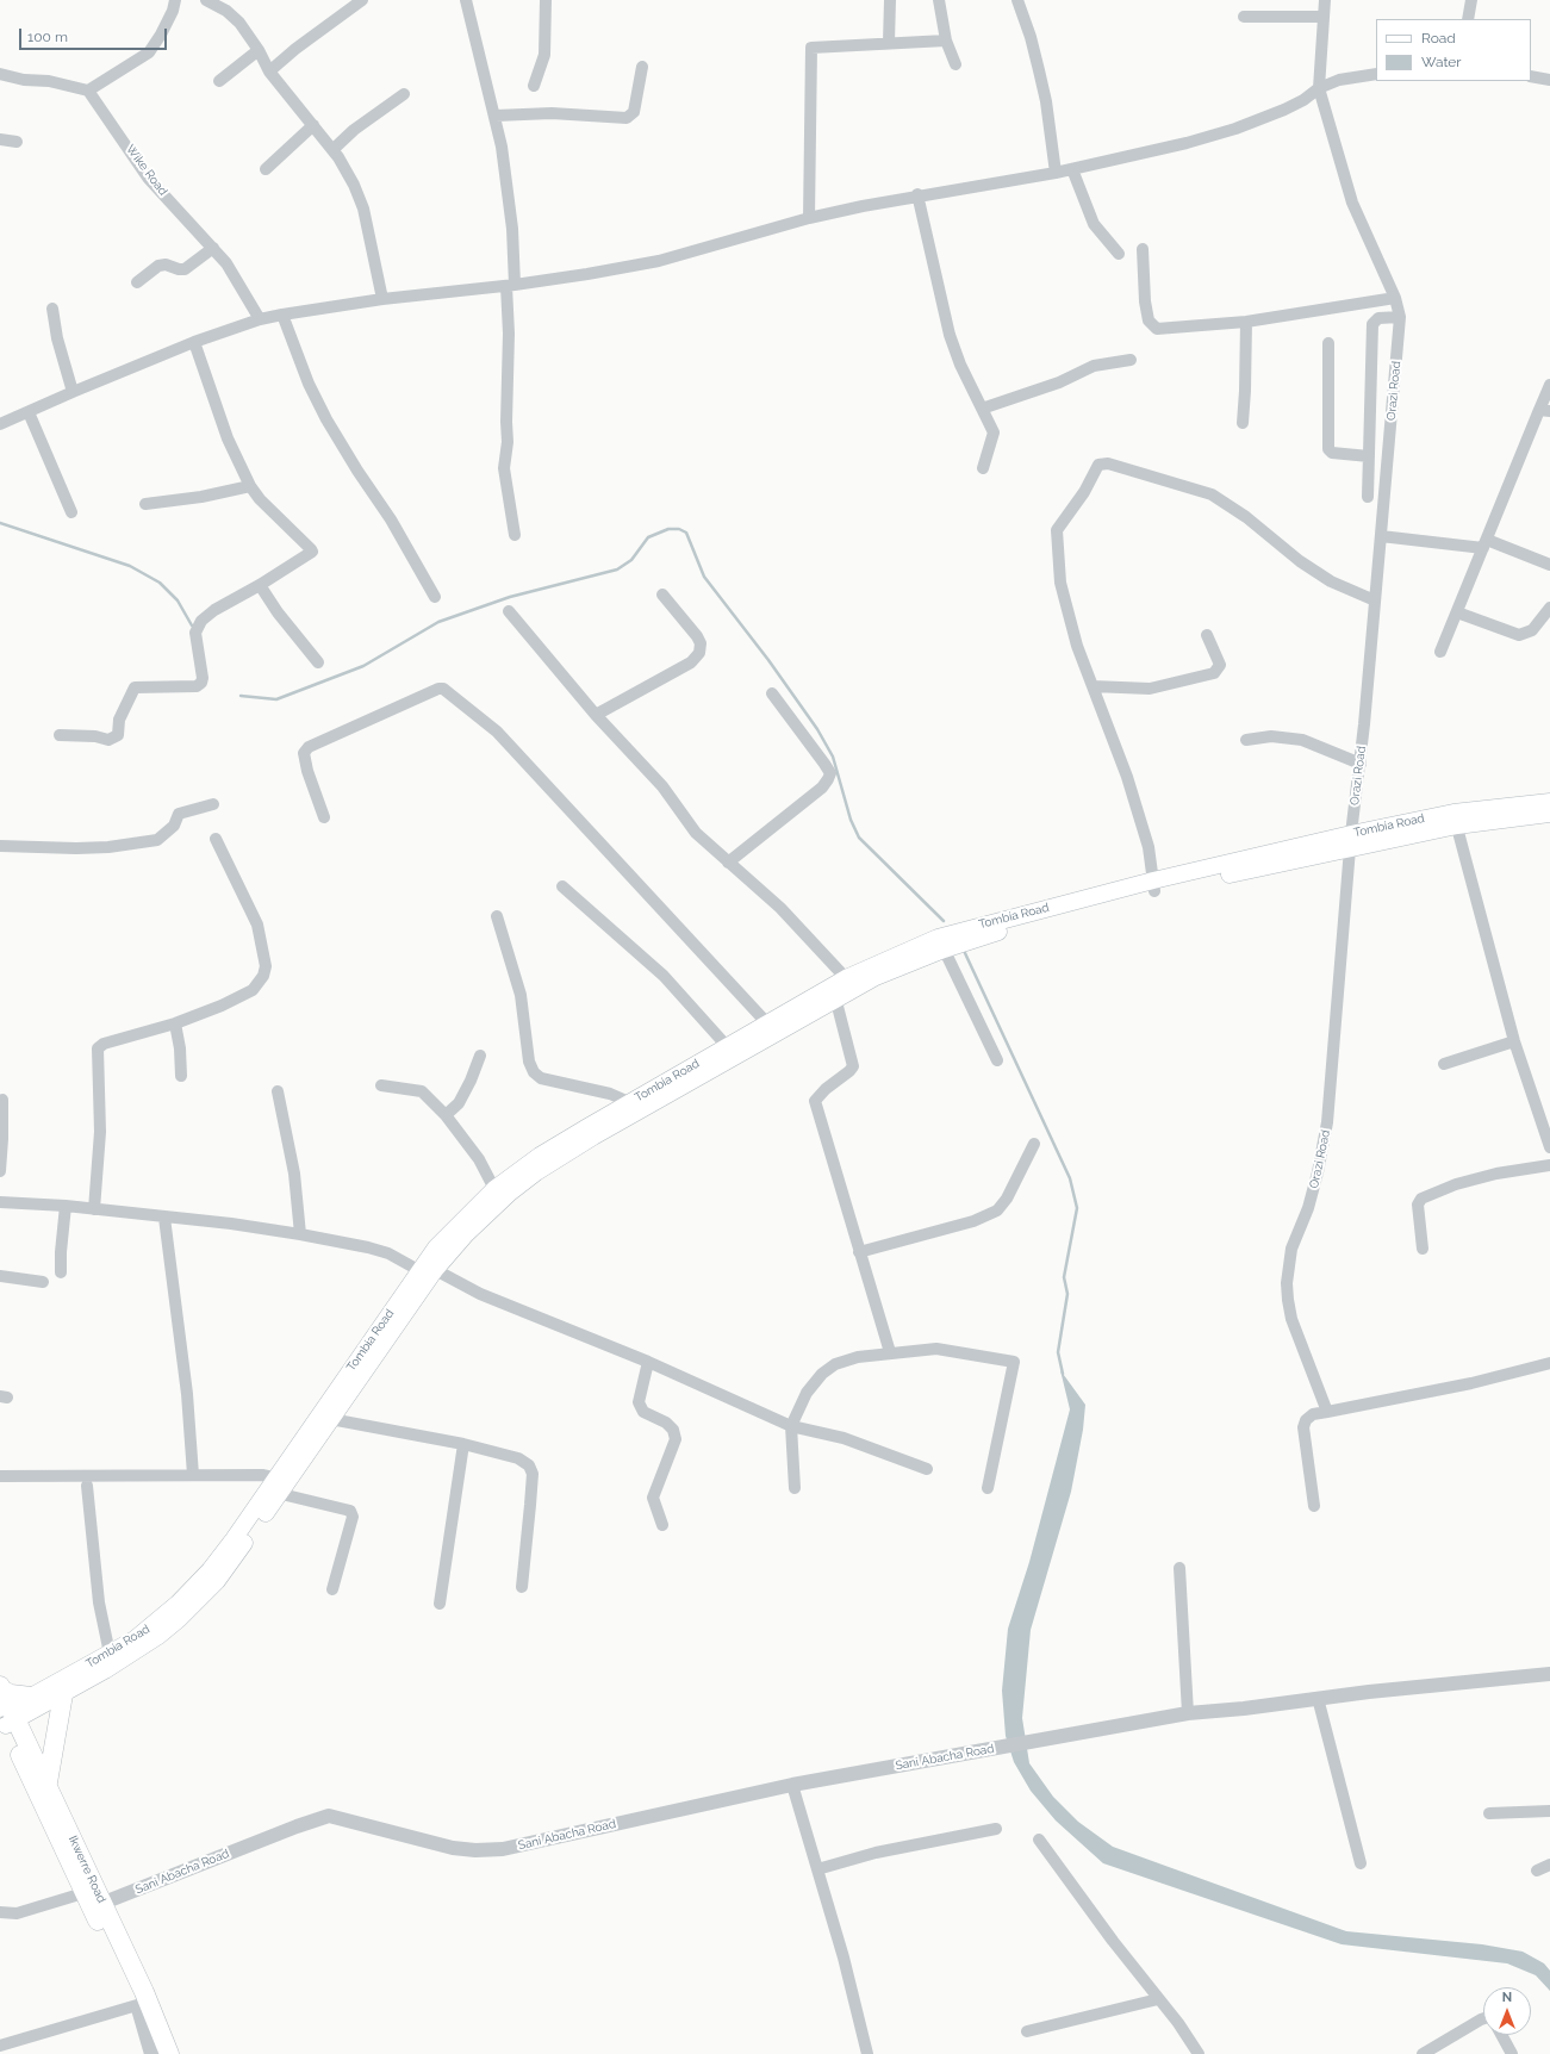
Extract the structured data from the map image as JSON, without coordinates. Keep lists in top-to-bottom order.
{
  "streets": {
    "main road": ["Tombia Road", "Ikwerre Road"],
    "street": ["Wike Road", "Orazi Road", "Sani Abacha Road"]
  },
  "crossings": [
    ["Orazi Road", "Tombia Road"],
    ["Tombia Road", "Ikwerre Road"],
    ["Sani Abacha Road", "Ikwerre Road"]
  ],
  "legend": ["Road", "Water"],
  "scale_bar": "100 m",
  "north": "top"
}
